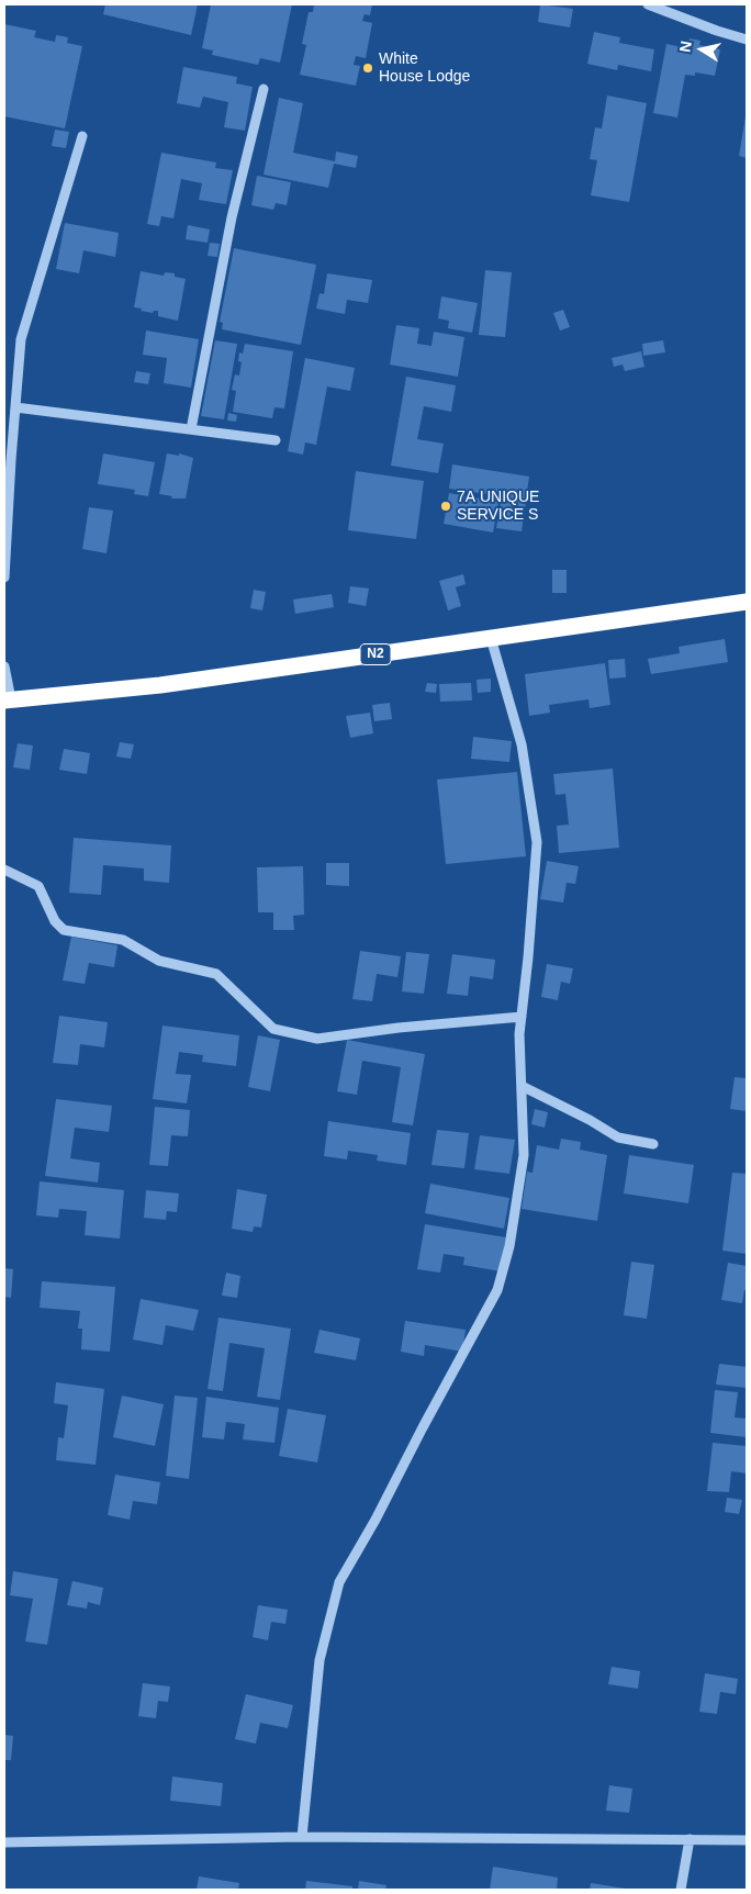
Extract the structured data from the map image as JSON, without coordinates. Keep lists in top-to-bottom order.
{
  "streets": {
    "highway": ["N2"]
  },
  "places": ["White House Lodge", "7A UNIQUE SERVICE S"],
  "north": "left"
}
